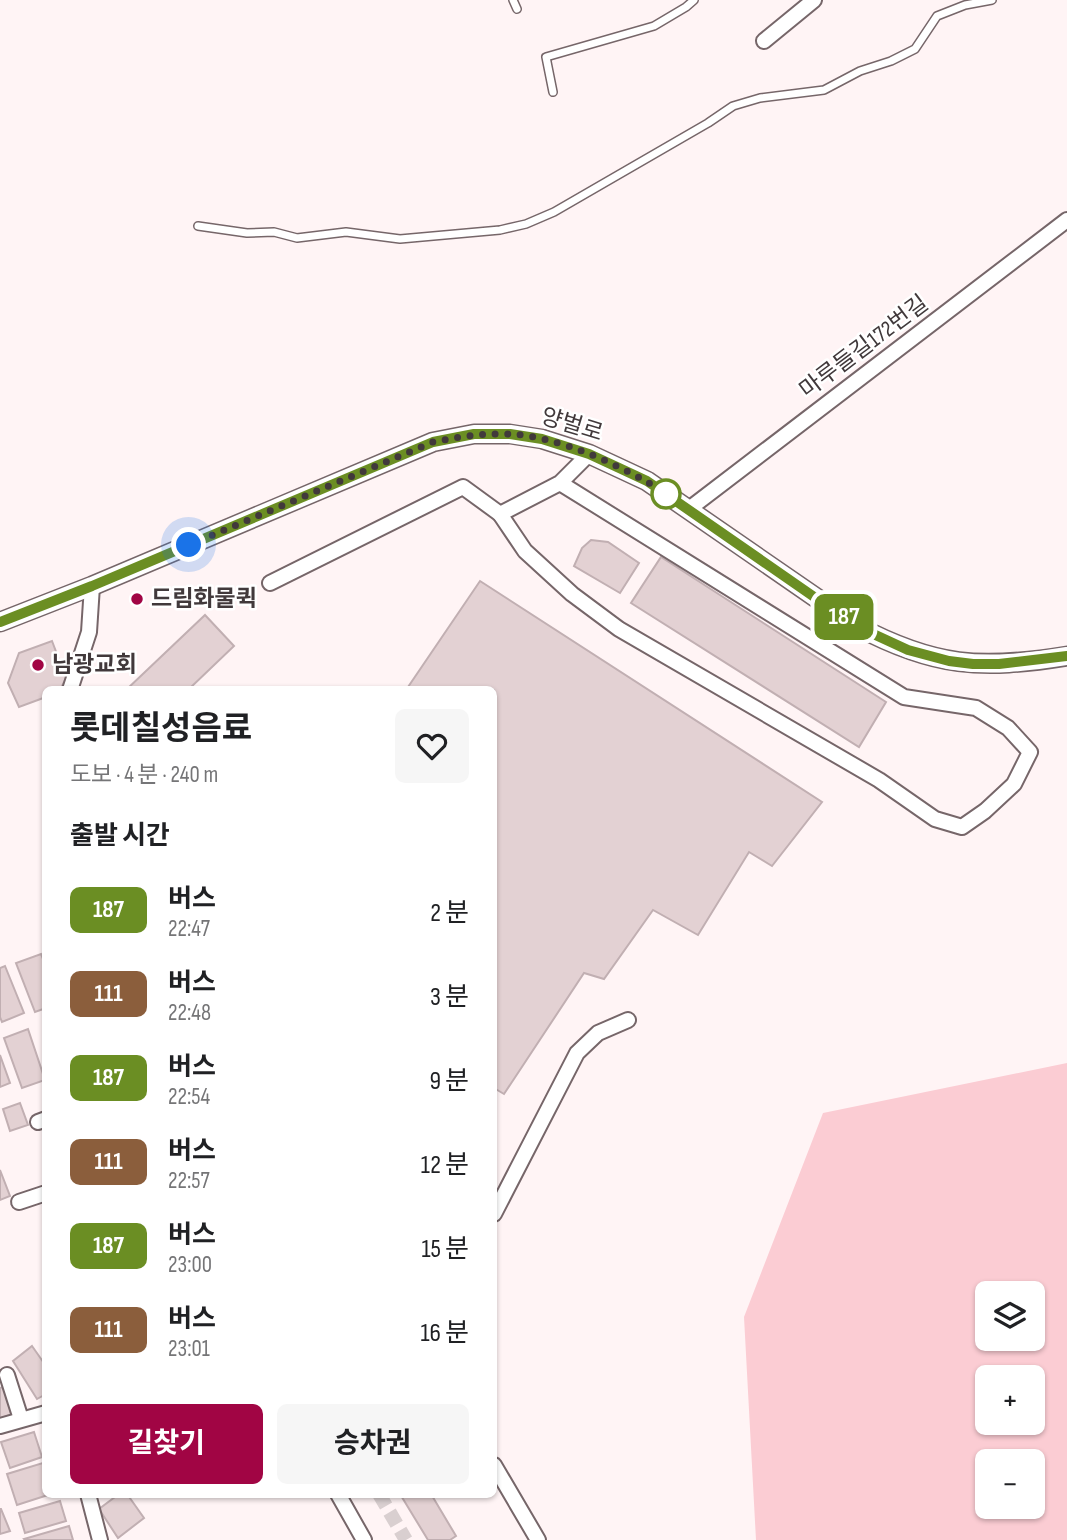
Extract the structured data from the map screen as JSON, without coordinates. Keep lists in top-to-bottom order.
{
  "streets": {
    "street": ["마루들길172번길", "양벌로"]
  },
  "crossings": [
    ["마루들길172번길", "양벌로"]
  ],
  "places": ["드림화물퀵", "남광교회"],
  "lines": ["bus line 187"],
  "page": {
    "on_map": "187",
    "heading": [
      ["롯데칠성음료", "도보 · 4 분 · 240 m"],
      "출발 시간"
    ],
    "list": [
      {
        "mark": "187",
        "name": "버스",
        "note": "22:47",
        "value": "2 분"
      },
      {
        "mark": "111",
        "name": "버스",
        "note": "22:48",
        "value": "3 분"
      },
      {
        "mark": "187",
        "name": "버스",
        "note": "22:54",
        "value": "9 분"
      },
      {
        "mark": "111",
        "name": "버스",
        "note": "22:57",
        "value": "12 분"
      },
      {
        "mark": "187",
        "name": "버스",
        "note": "23:00",
        "value": "15 분"
      },
      {
        "mark": "111",
        "name": "버스",
        "note": "23:01",
        "value": "16 분"
      }
    ],
    "map_buttons": ["+", "−"],
    "buttons": ["길찾기", "승차권"]
  }
}
